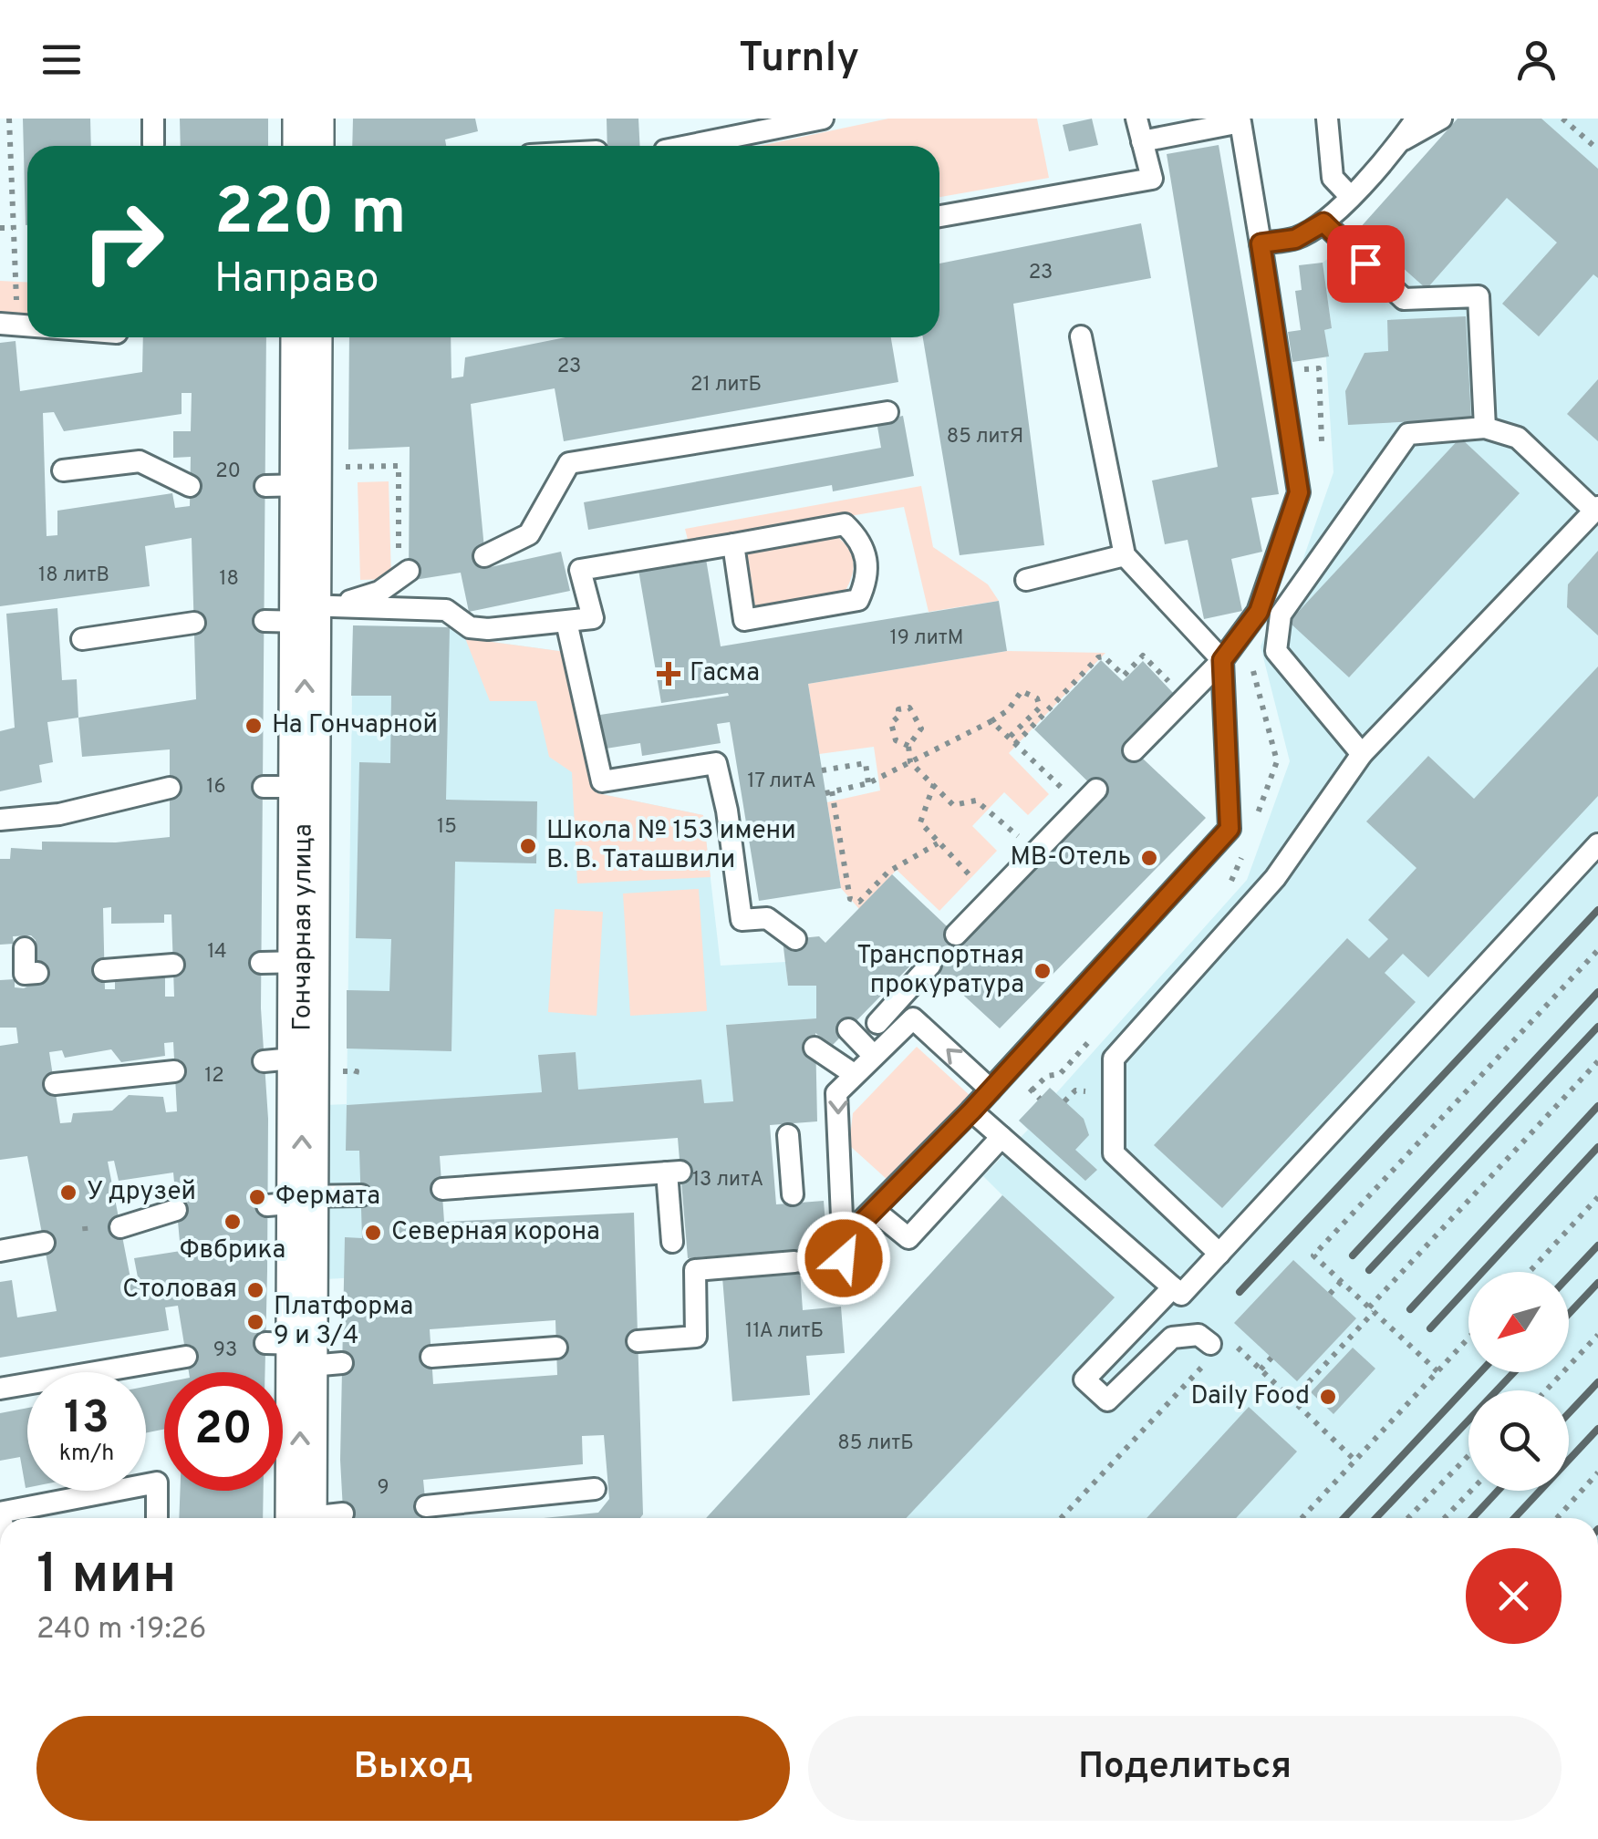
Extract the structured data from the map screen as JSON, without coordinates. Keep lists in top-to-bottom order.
{
  "streets": {
    "main road": ["Гончарная улица"]
  },
  "one_way": ["Гончарная улица"],
  "places": {
    "health": ["Гасма"],
    "other": [
      "На Гончарной",
      "Школа № 153 имени В. В. Таташвили",
      "МВ-Отель",
      "Транспортная прокуратура",
      "У друзей",
      "Фермата",
      "Фвбрика",
      "Северная корона",
      "Столовая",
      "Платформа 9 и 3/4",
      "Daily Food"
    ]
  },
  "house_numbers": [
    "23",
    "23",
    "21 литБ",
    "85 литЯ",
    "20",
    "18 литВ",
    "18",
    "19 литМ",
    "17 литА",
    "16",
    "15",
    "14",
    "12",
    "13 литА",
    "11А литБ",
    "93",
    "85 литБ",
    "9"
  ],
  "north": "bottom left",
  "page": {
    "header": "Turnly",
    "turn": ["220 m", "Направо"],
    "speed": "13 km/h",
    "limit": "20",
    "heading": ["1 мин", "240 m · 19:26"],
    "buttons": ["Выход", "Поделиться"]
  }
}
